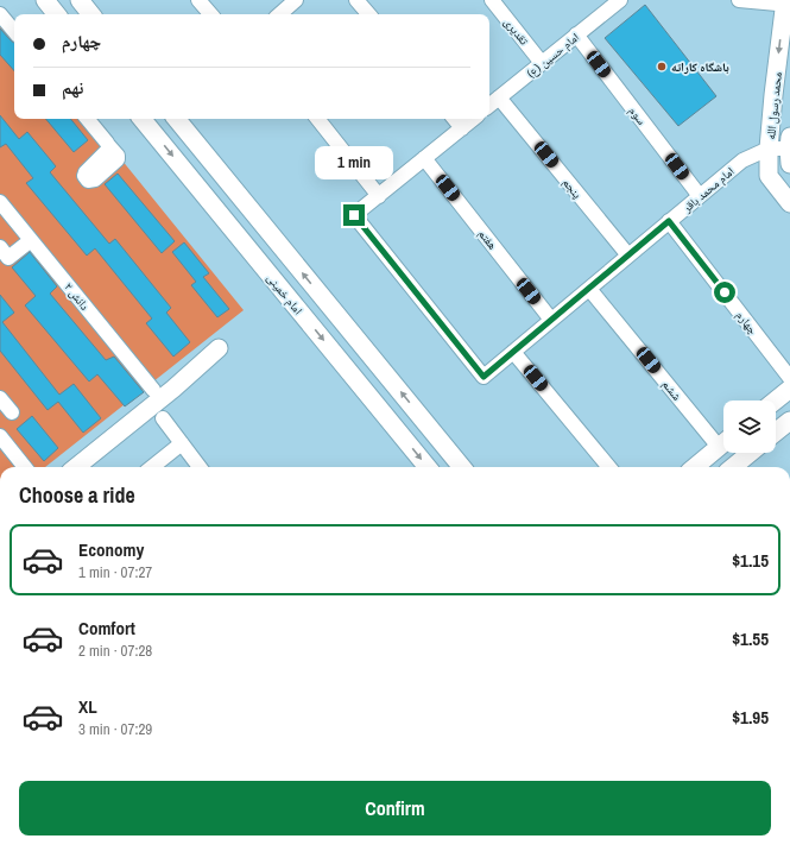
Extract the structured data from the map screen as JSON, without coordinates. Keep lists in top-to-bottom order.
{
  "streets": {
    "street": [
      "تقدیری",
      "امام حسین (ع)",
      "محمد رسول الله",
      "سوم",
      "پنجم",
      "امام محمد باقر",
      "هفتم",
      "امام خمینی",
      "دانش ۲",
      "چهارم",
      "ششم"
    ]
  },
  "crossings": [
    ["تقدیری", "امام حسین (ع)"],
    ["امام حسین (ع)", "سوم"],
    ["امام حسین (ع)", "پنجم"],
    ["محمد رسول الله", "امام محمد باقر"],
    ["سوم", "امام محمد باقر"],
    ["پنجم", "امام محمد باقر"],
    ["امام محمد باقر", "هفتم"],
    ["امام محمد باقر", "چهارم"],
    ["امام محمد باقر", "ششم"]
  ],
  "one_way": ["محمد رسول الله"],
  "places": ["باشگاه کاراته"],
  "page": {
    "banner": ["چهارم", "نهم"],
    "bubble": "1 min",
    "heading": "Choose a ride",
    "list": [
      {
        "name": "Economy",
        "note": "1 min · 07:27",
        "value": "$1.15"
      },
      {
        "name": "Comfort",
        "note": "2 min · 07:28",
        "value": "$1.55"
      },
      {
        "name": "XL",
        "note": "3 min · 07:29",
        "value": "$1.95"
      }
    ],
    "buttons": "Confirm"
  }
}
